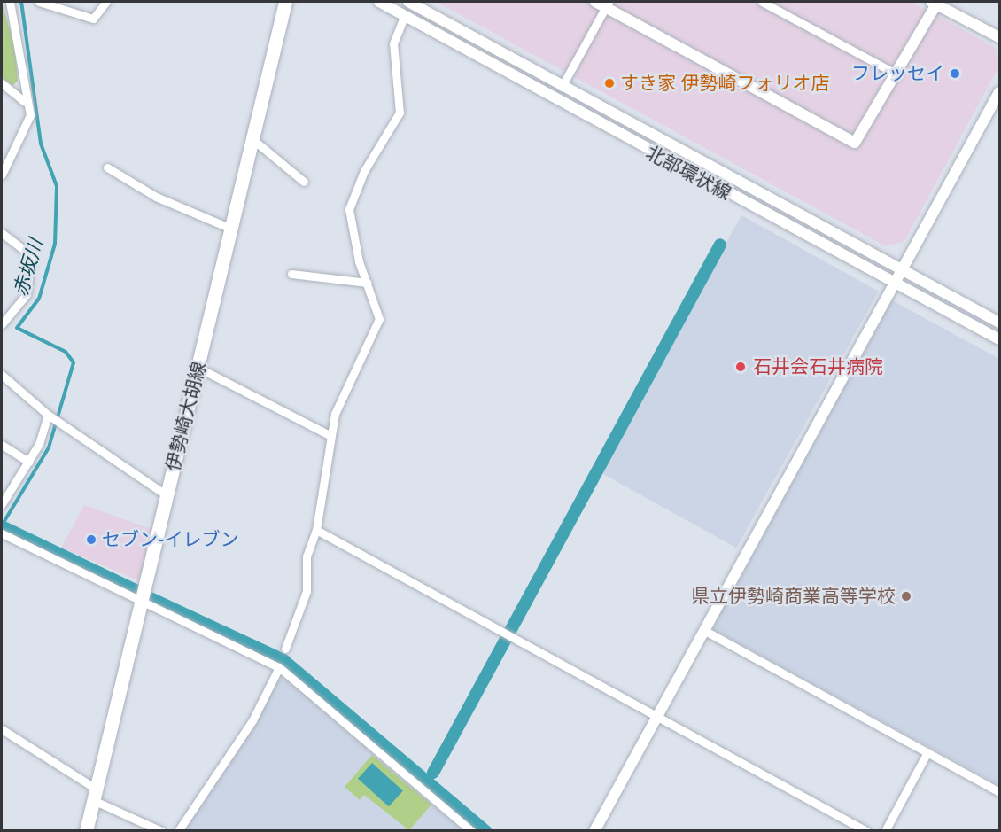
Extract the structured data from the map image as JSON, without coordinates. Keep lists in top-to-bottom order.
{
  "streets": {
    "main road": ["伊勢崎大胡線"],
    "street": ["北部環状線"]
  },
  "water": ["赤坂川"],
  "places": [
    "フレッセイ",
    "すき家 伊勢崎フォリオ店",
    "石井会石井病院",
    "セブン-イレブン",
    "県立伊勢崎商業高等学校"
  ]
}
